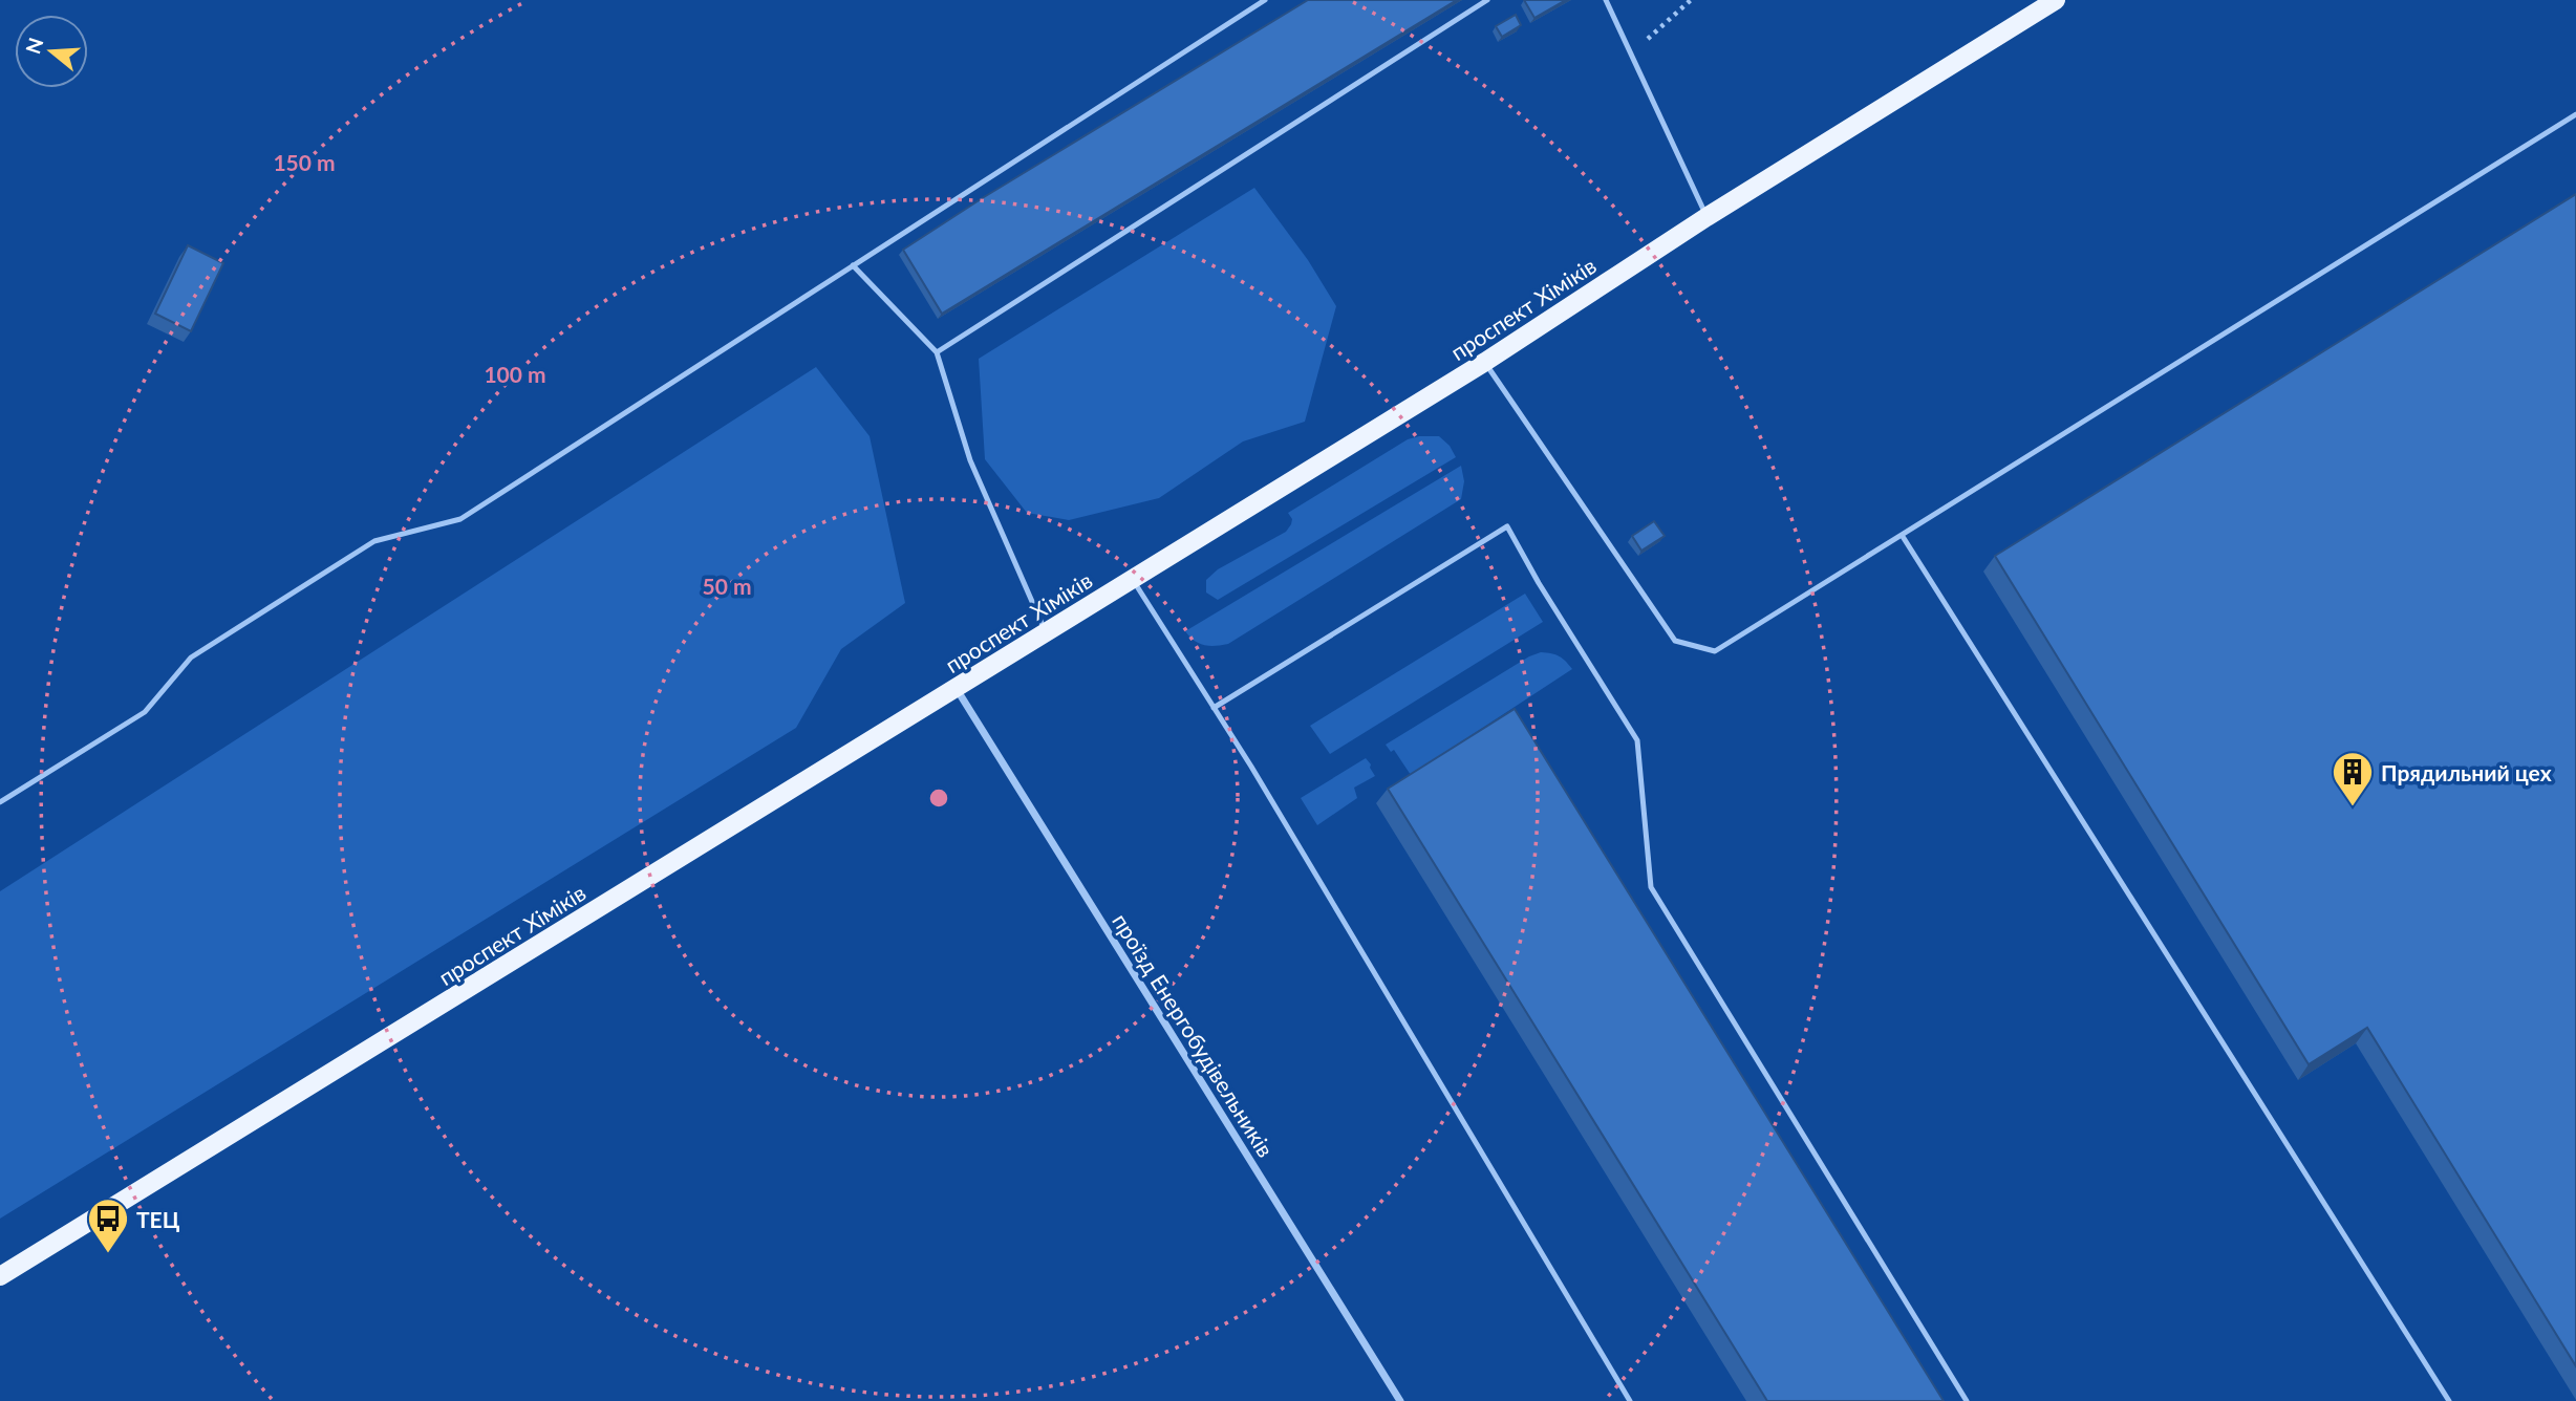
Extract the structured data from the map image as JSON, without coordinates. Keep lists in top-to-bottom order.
{
  "streets": {
    "main road": ["проспект Хіміків"],
    "street": ["проїзд Енергобудівельників"]
  },
  "crossings": [
    ["проспект Хіміків", "проїзд Енергобудівельників"]
  ],
  "places": {
    "building": ["Прядильний цех"],
    "bus stop": ["ТЕЦ"]
  },
  "north": "left",
  "rings": ["150 m", "100 m", "50 m"]
}
